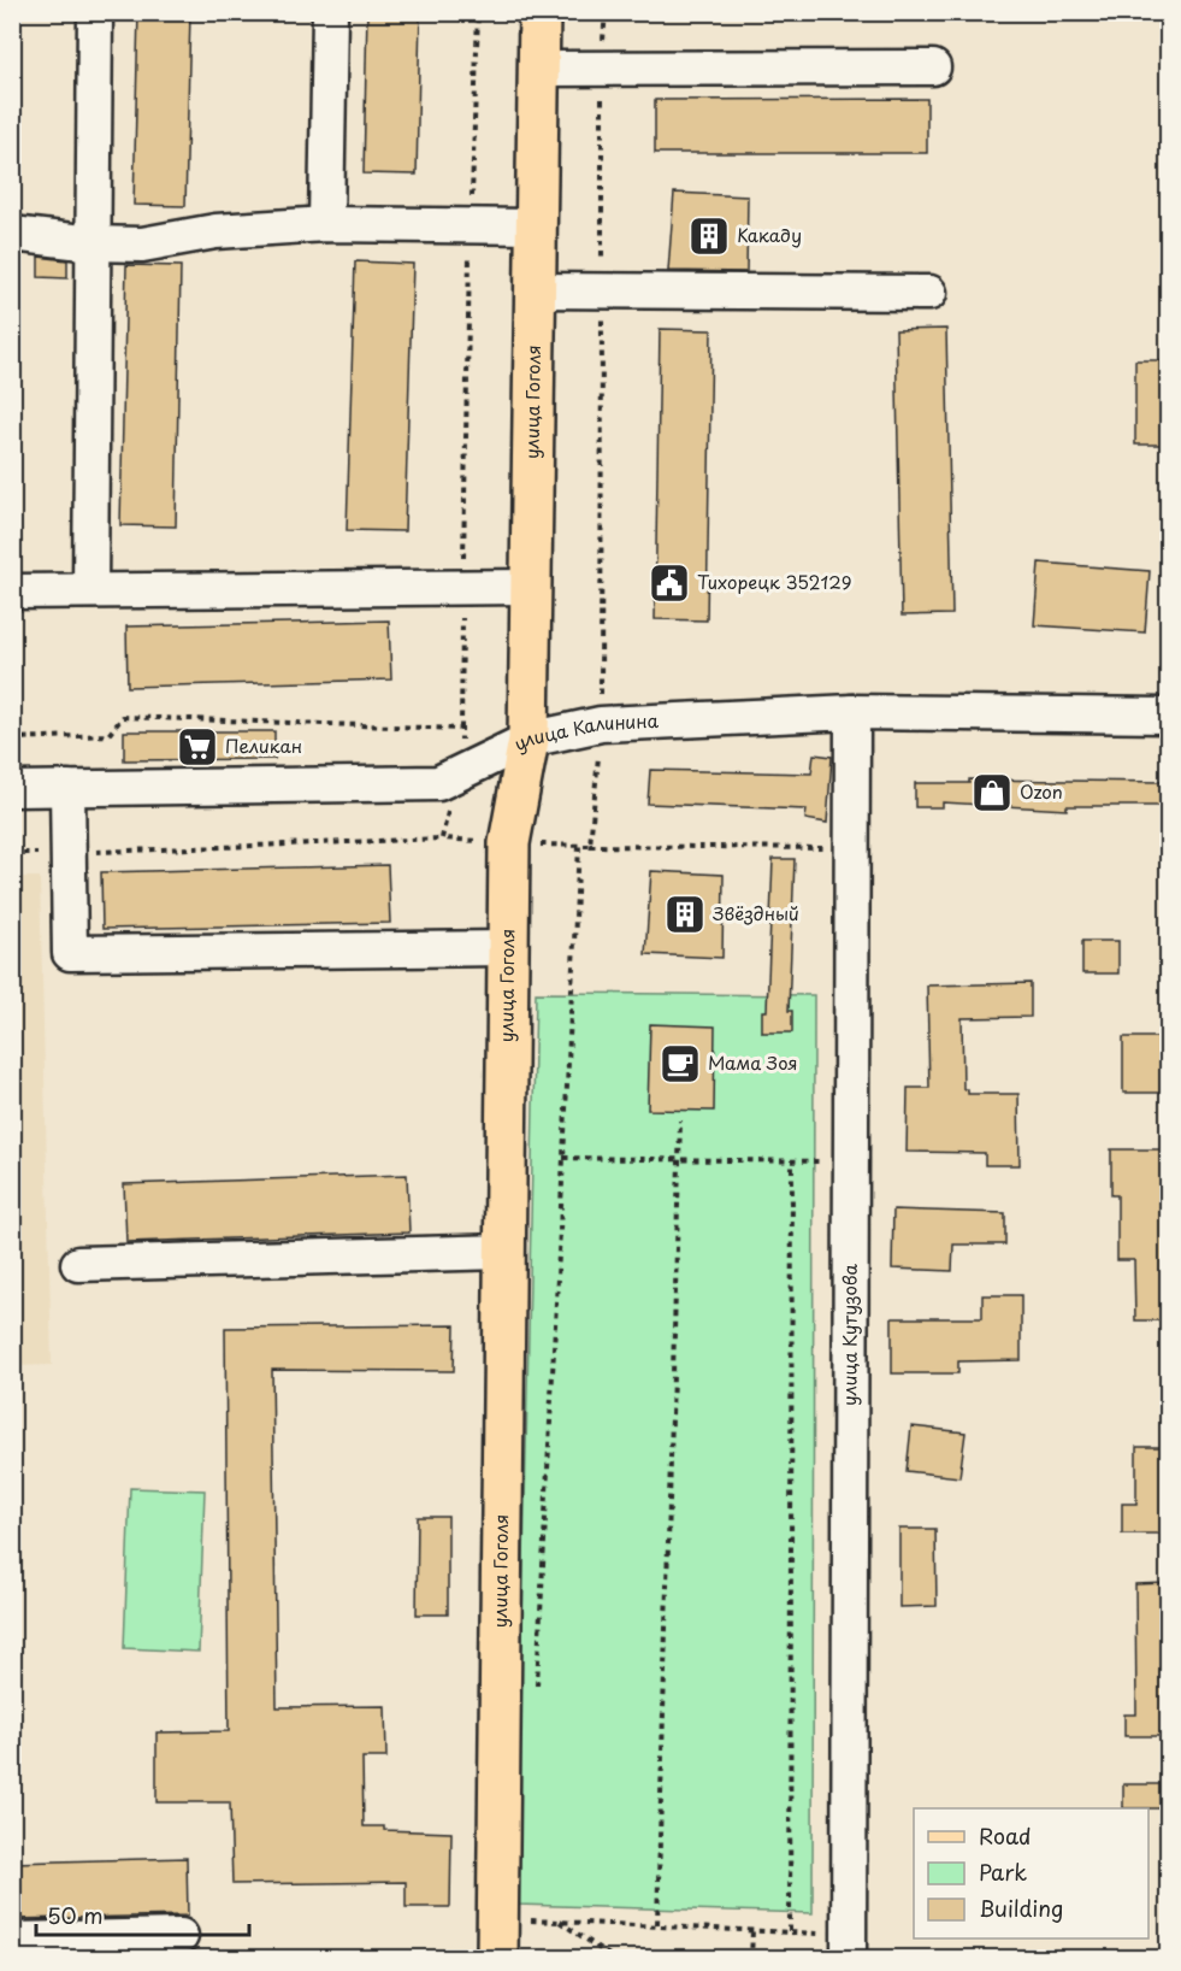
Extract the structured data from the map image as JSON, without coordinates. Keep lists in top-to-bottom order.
{
  "streets": {
    "main road": ["улица Гоголя"],
    "street": ["улица Калинина", "улица Кутузова"]
  },
  "crossings": [
    ["улица Гоголя", "улица Калинина"],
    ["улица Калинина", "улица Кутузова"]
  ],
  "places": {
    "building": ["Какаду", "Звёздный"],
    "public building": ["Тихорецк 352129"],
    "supermarket": ["Пеликан"],
    "shop": ["Ozon"],
    "cafe": ["Мама Зоя"]
  },
  "legend": ["Road", "Park", "Building"],
  "scale_bar": "50 m"
}
